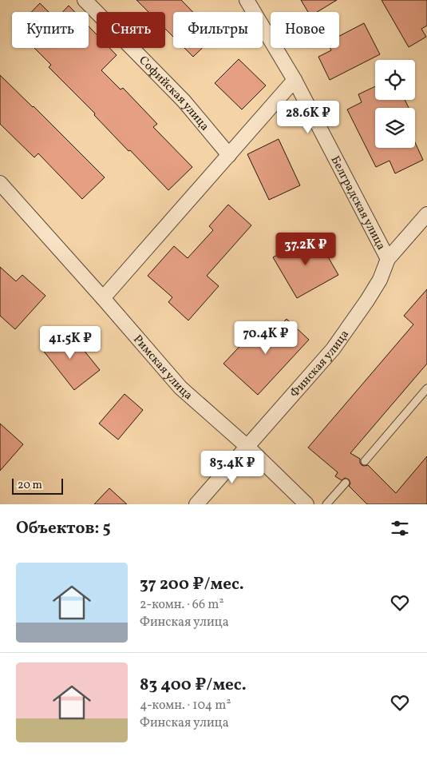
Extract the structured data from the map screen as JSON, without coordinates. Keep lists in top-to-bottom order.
{
  "streets": {
    "street": [
      "Софийская улица",
      "Белградская улица",
      "Финская улица",
      "Римская улица"
    ]
  },
  "crossings": [
    ["Белградская улица", "Финская улица"],
    ["Финская улица", "Римская улица"]
  ],
  "scale_bar": "20 m",
  "page": {
    "chip": [
      "Купить",
      "Снять",
      "Фильтры",
      "Новое"
    ],
    "price": [
      "28.6K ₽",
      "37.2K ₽",
      "70.4K ₽",
      "41.5K ₽",
      "83.4K ₽"
    ],
    "scale": "20 m",
    "heading": "Объектов: 5",
    "list": [
      {
        "name": "37 200 ₽/мес.",
        "note": "2-комн. · 66 m² · Финская улица"
      },
      {
        "name": "83 400 ₽/мес.",
        "note": "4-комн. · 104 m² · Финская улица"
      }
    ]
  }
}
